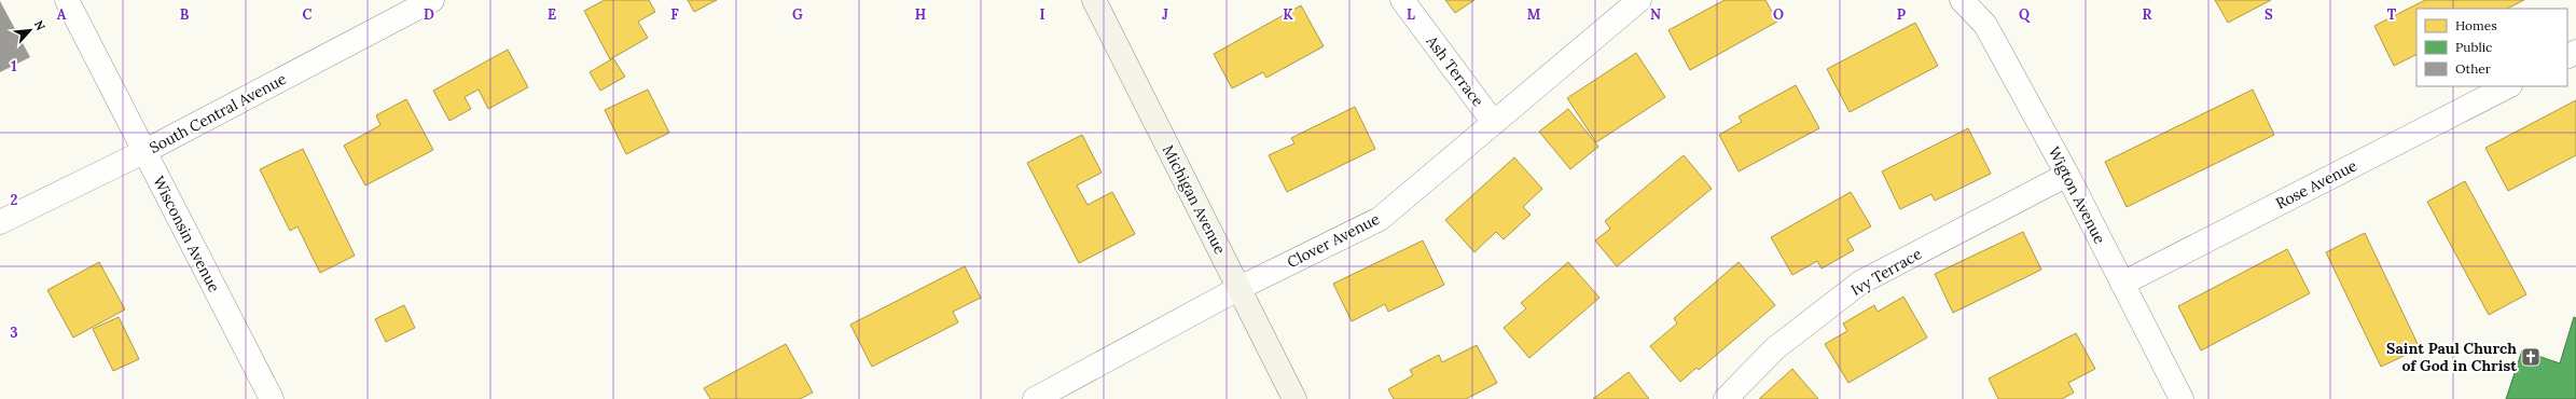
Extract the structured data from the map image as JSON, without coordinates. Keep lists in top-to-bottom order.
{
  "streets": {
    "main road": ["Michigan Avenue"],
    "street": [
      "Ash Terrace",
      "South Central Avenue",
      "Rose Avenue",
      "Wigton Avenue",
      "Wisconsin Avenue",
      "Clover Avenue",
      "Ivy Terrace"
    ]
  },
  "crossings": [
    ["Ash Terrace", "Clover Avenue"],
    ["South Central Avenue", "Wisconsin Avenue"],
    ["Rose Avenue", "Wigton Avenue"],
    ["Wigton Avenue", "Ivy Terrace"],
    ["Michigan Avenue", "Clover Avenue"]
  ],
  "places": {
    "church": ["Saint Paul Church of God in Christ"]
  },
  "legend": ["Homes", "Public", "Other"],
  "north": "top right",
  "grid": {
    "columns": [
      "A",
      "B",
      "C",
      "D",
      "E",
      "F",
      "G",
      "H",
      "I",
      "J",
      "K",
      "L",
      "M",
      "N",
      "O",
      "P",
      "Q",
      "R",
      "S",
      "T"
    ],
    "rows": ["1", "2", "3"]
  }
}
